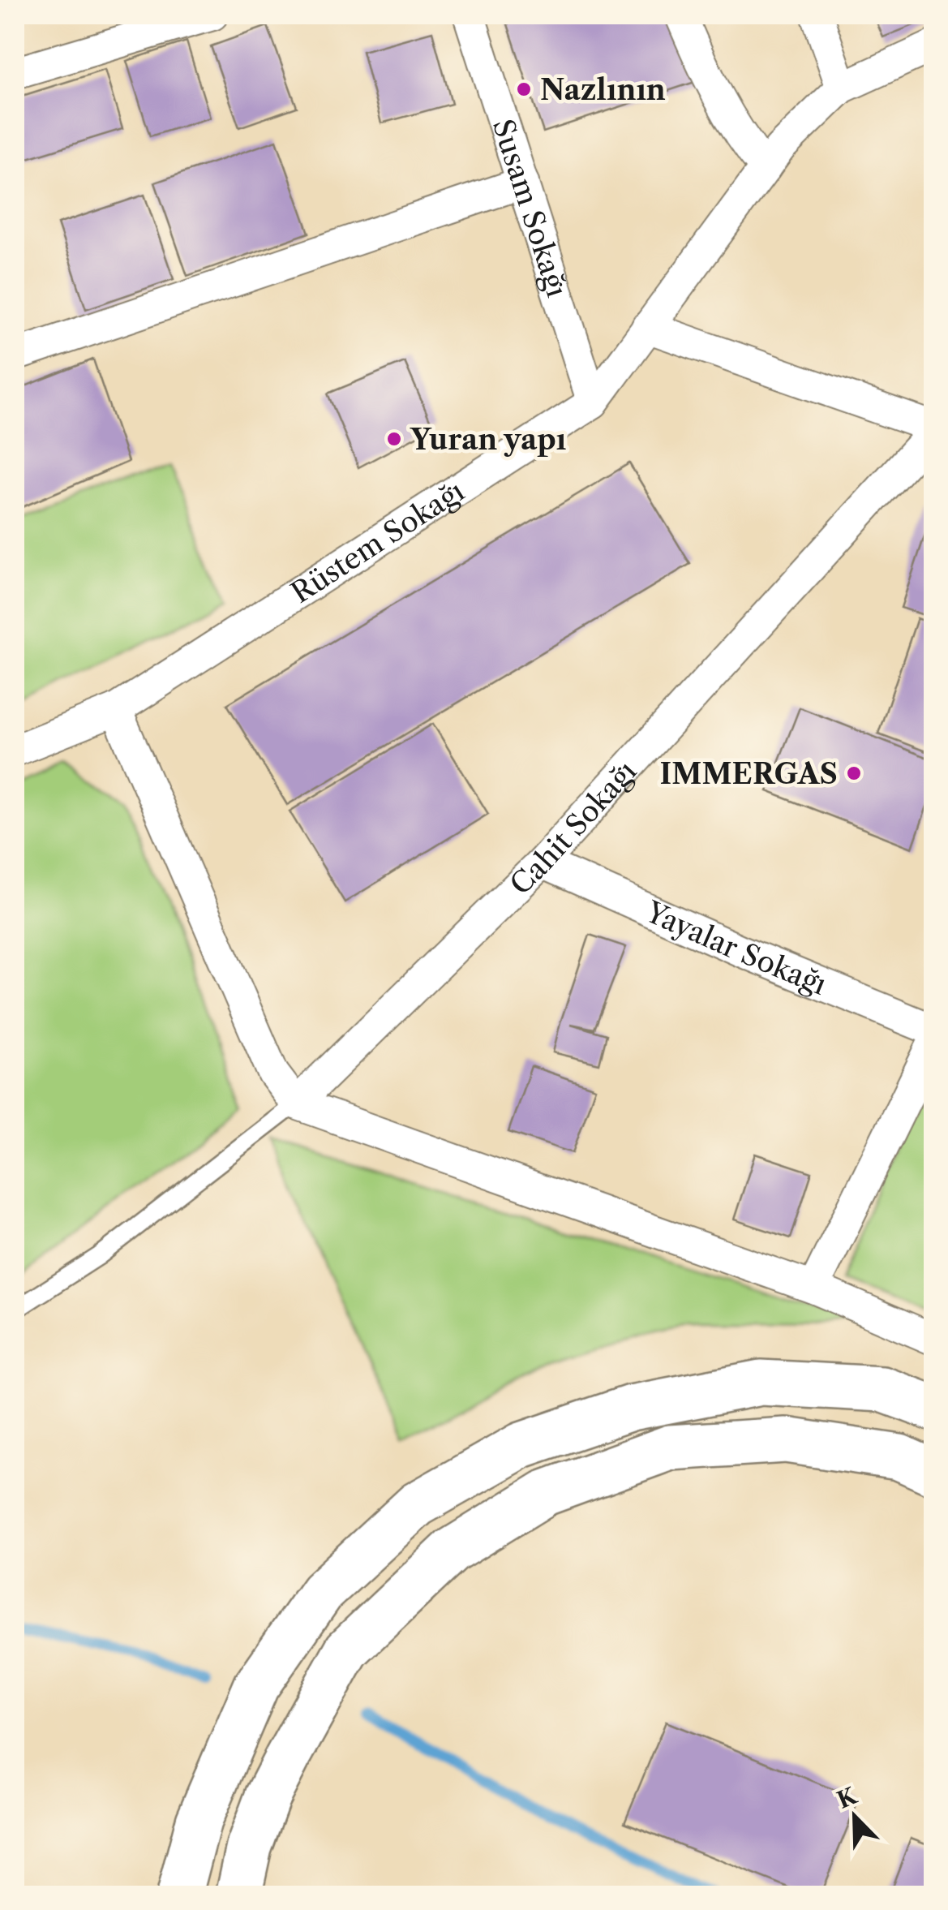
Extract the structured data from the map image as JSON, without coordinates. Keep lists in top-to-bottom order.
{
  "streets": {
    "street": [
      "Susam Sokağı",
      "Rüstem Sokağı",
      "Cahit Sokağı",
      "Yayalar Sokağı"
    ]
  },
  "crossings": [
    ["Susam Sokağı", "Rüstem Sokağı"],
    ["Cahit Sokağı", "Yayalar Sokağı"]
  ],
  "places": ["Nazlının", "Yuran yapı", "IMMERGAS"],
  "north": "top left"
}
